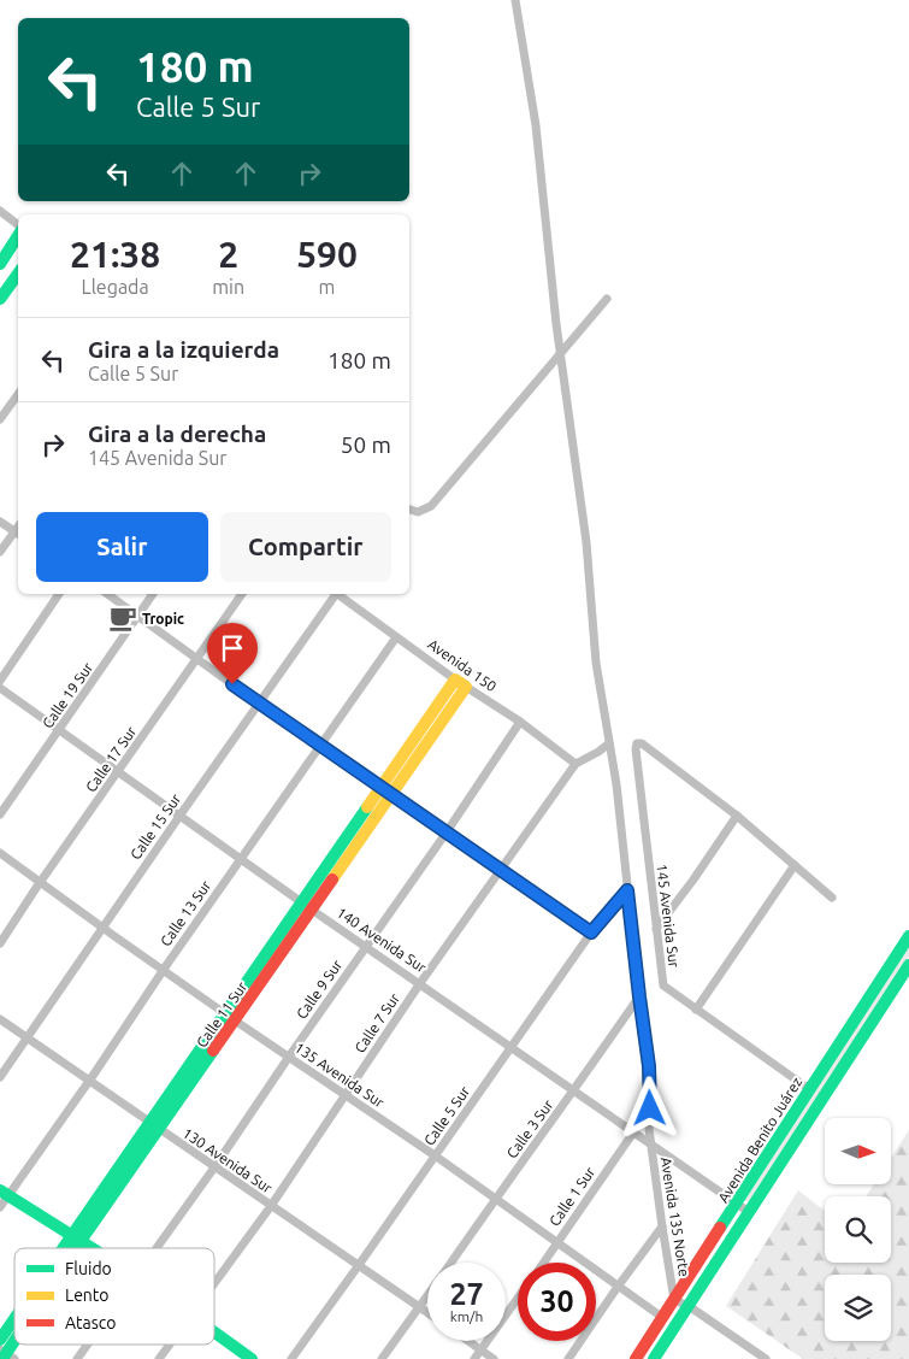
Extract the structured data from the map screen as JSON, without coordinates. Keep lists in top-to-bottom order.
{
  "streets": {
    "street": [
      "Avenida 150",
      "Calle 19 Sur",
      "Calle 17 Sur",
      "Calle 15 Sur",
      "Calle 13 Sur",
      "145 Avenida Sur",
      "140 Avenida Sur",
      "Calle 9 Sur",
      "Calle 11 Sur",
      "Calle 7 Sur",
      "135 Avenida Sur",
      "Calle 5 Sur",
      "Calle 3 Sur",
      "Avenida Benito Juárez",
      "130 Avenida Sur",
      "Calle 1 Sur",
      "Avenida 135 Norte"
    ]
  },
  "crossings": [
    ["Avenida 150", "Calle 13 Sur"],
    ["Avenida 150", "Calle 9 Sur"],
    ["Avenida 150", "Calle 11 Sur"],
    ["Avenida 150", "Calle 7 Sur"],
    ["Calle 19 Sur", "140 Avenida Sur"],
    ["Calle 17 Sur", "140 Avenida Sur"],
    ["Calle 17 Sur", "135 Avenida Sur"],
    ["Calle 15 Sur", "140 Avenida Sur"],
    ["Calle 15 Sur", "135 Avenida Sur"],
    ["Calle 15 Sur", "130 Avenida Sur"],
    ["Calle 13 Sur", "140 Avenida Sur"],
    ["Calle 13 Sur", "135 Avenida Sur"],
    ["Calle 13 Sur", "130 Avenida Sur"],
    ["145 Avenida Sur", "Avenida Benito Juárez"],
    ["140 Avenida Sur", "Calle 9 Sur"],
    ["140 Avenida Sur", "Calle 11 Sur"],
    ["140 Avenida Sur", "Calle 7 Sur"],
    ["140 Avenida Sur", "Calle 5 Sur"],
    ["140 Avenida Sur", "Calle 3 Sur"],
    ["140 Avenida Sur", "Avenida Benito Juárez"],
    ["140 Avenida Sur", "Calle 1 Sur"],
    ["140 Avenida Sur", "Avenida 135 Norte"],
    ["Calle 9 Sur", "135 Avenida Sur"],
    ["Calle 9 Sur", "130 Avenida Sur"],
    ["Calle 11 Sur", "135 Avenida Sur"],
    ["Calle 11 Sur", "130 Avenida Sur"],
    ["Calle 7 Sur", "135 Avenida Sur"],
    ["Calle 7 Sur", "130 Avenida Sur"],
    ["Calle 7 Sur", "Avenida 135 Norte"],
    ["135 Avenida Sur", "Calle 5 Sur"],
    ["135 Avenida Sur", "Calle 3 Sur"],
    ["135 Avenida Sur", "Avenida Benito Juárez"],
    ["135 Avenida Sur", "Calle 1 Sur"],
    ["Calle 5 Sur", "130 Avenida Sur"],
    ["Calle 5 Sur", "Avenida 135 Norte"],
    ["Calle 3 Sur", "130 Avenida Sur"],
    ["Calle 3 Sur", "Avenida 135 Norte"],
    ["Avenida Benito Juárez", "Avenida 135 Norte"]
  ],
  "places": {
    "cafe": ["Tropic"]
  },
  "legend": ["Fluido", "Lento", "Atasco"],
  "north": "right",
  "page": {
    "turn": ["180 m", "Calle 5 Sur"],
    "eta": [
      "21:38",
      "Llegada",
      "2",
      "min",
      "590",
      "m"
    ],
    "list": [
      {
        "name": "Gira a la izquierda",
        "note": "Calle 5 Sur",
        "value": "180 m"
      },
      {
        "name": "Gira a la derecha",
        "note": "145 Avenida Sur",
        "value": "50 m"
      }
    ],
    "buttons": ["Salir", "Compartir"],
    "speed": "27 km/h",
    "limit": "30"
  }
}
